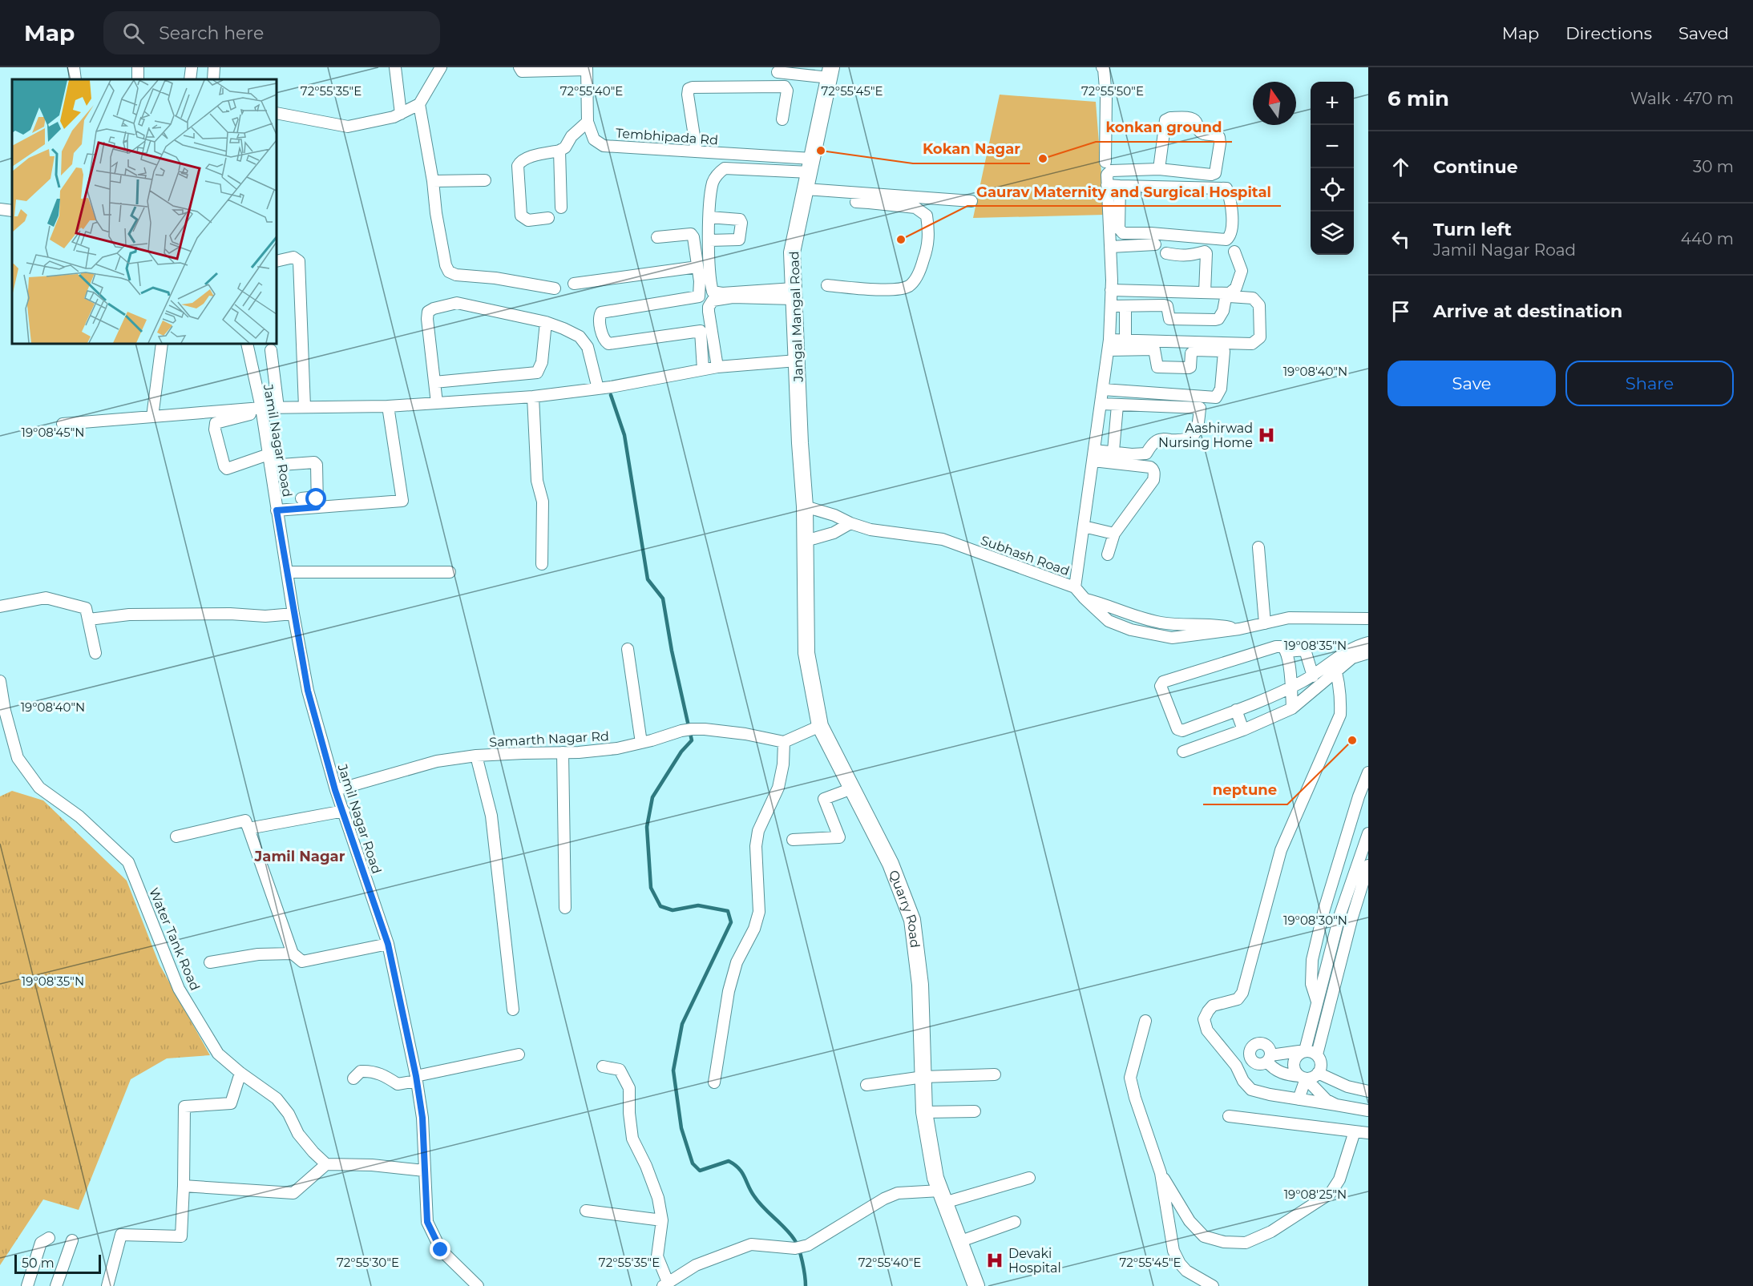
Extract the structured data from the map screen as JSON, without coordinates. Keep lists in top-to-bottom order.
{
  "streets": {
    "main road": ["Jangal Mangal Road", "Quarry Road"],
    "street": [
      "Tembhipada Rd",
      "Jamil Nagar Road",
      "Subhash Road",
      "Samarth Nagar Rd",
      "Water Tank Road"
    ]
  },
  "crossings": [
    ["Tembhipada Rd", "Jangal Mangal Road"],
    ["Jangal Mangal Road", "Subhash Road"],
    ["Jangal Mangal Road", "Quarry Road"],
    ["Jamil Nagar Road", "Samarth Nagar Rd"]
  ],
  "districts": ["Jamil Nagar"],
  "places": {
    "other": [
      "Kokan Nagar",
      "konkan ground",
      "Gaurav Maternity and Surgical Hospital",
      "neptune"
    ],
    "hospital": ["Aashirwad Nursing Home", "Devaki Hospital"]
  },
  "scale_bar": "50 m",
  "north": "top",
  "page": {
    "header": "Map",
    "search": "Search here",
    "nav": ["Map", "Directions", "Saved"],
    "heading": ["6 min", "Walk · 470 m"],
    "map_buttons": ["+", "−"],
    "list": [
      ["Continue", "30 m"],
      ["Turn left", "Jamil Nagar Road", "440 m"],
      "Arrive at destination"
    ],
    "buttons": ["Save", "Share"],
    "scale": "50 m"
  },
  "coordinates": [
    "72°55'35\"E",
    "72°55'40\"E",
    "72°55'45\"E",
    "72°55'50\"E",
    "19°08'40\"N",
    "19°08'45\"N",
    "19°08'35\"N",
    "19°08'30\"N",
    "19°08'25\"N",
    "72°55'30\"E"
  ]
}
